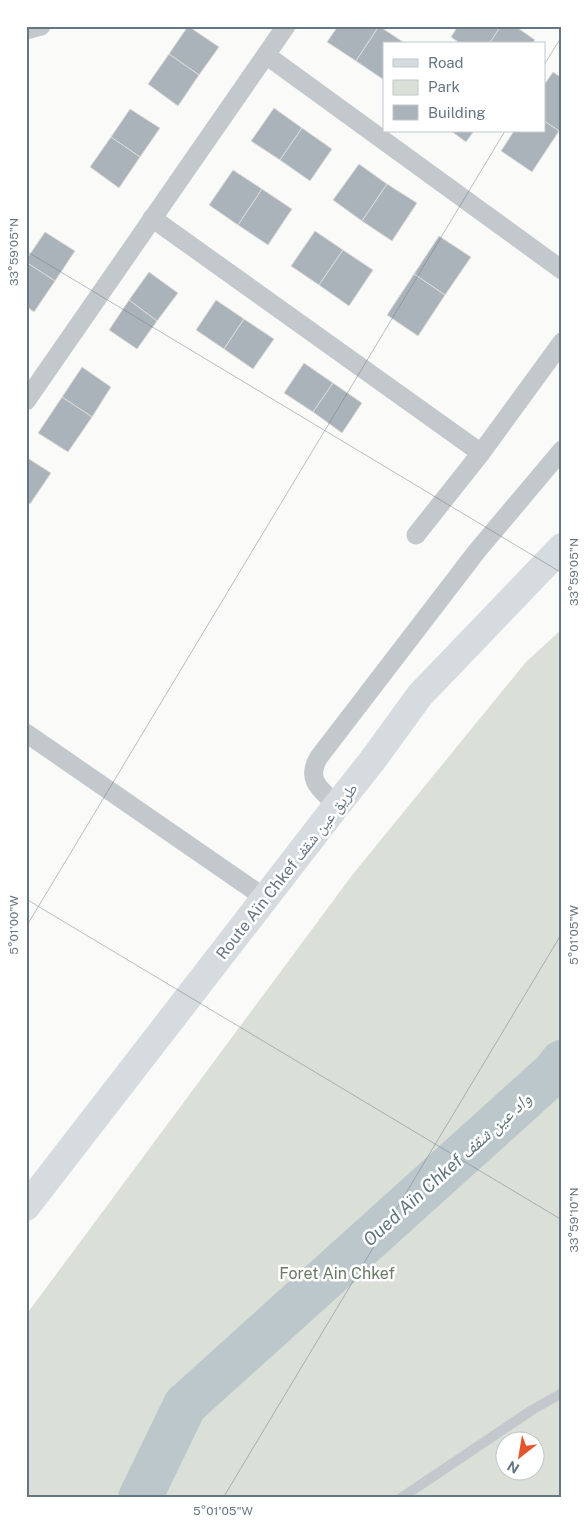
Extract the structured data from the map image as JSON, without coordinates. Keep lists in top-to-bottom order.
{
  "streets": {
    "street": ["Route Aïn Chkef طريق عين شقف"]
  },
  "water": ["Oued Aïn Chkef واد عين شقف"],
  "parks": ["Foret Ain Chkef"],
  "legend": ["Road", "Park", "Building"],
  "north": "bottom left",
  "coordinates": [
    "33°59'05\"N",
    "5°01'00\"W",
    "5°01'05\"W",
    "33°59'10\"N"
  ]
}
